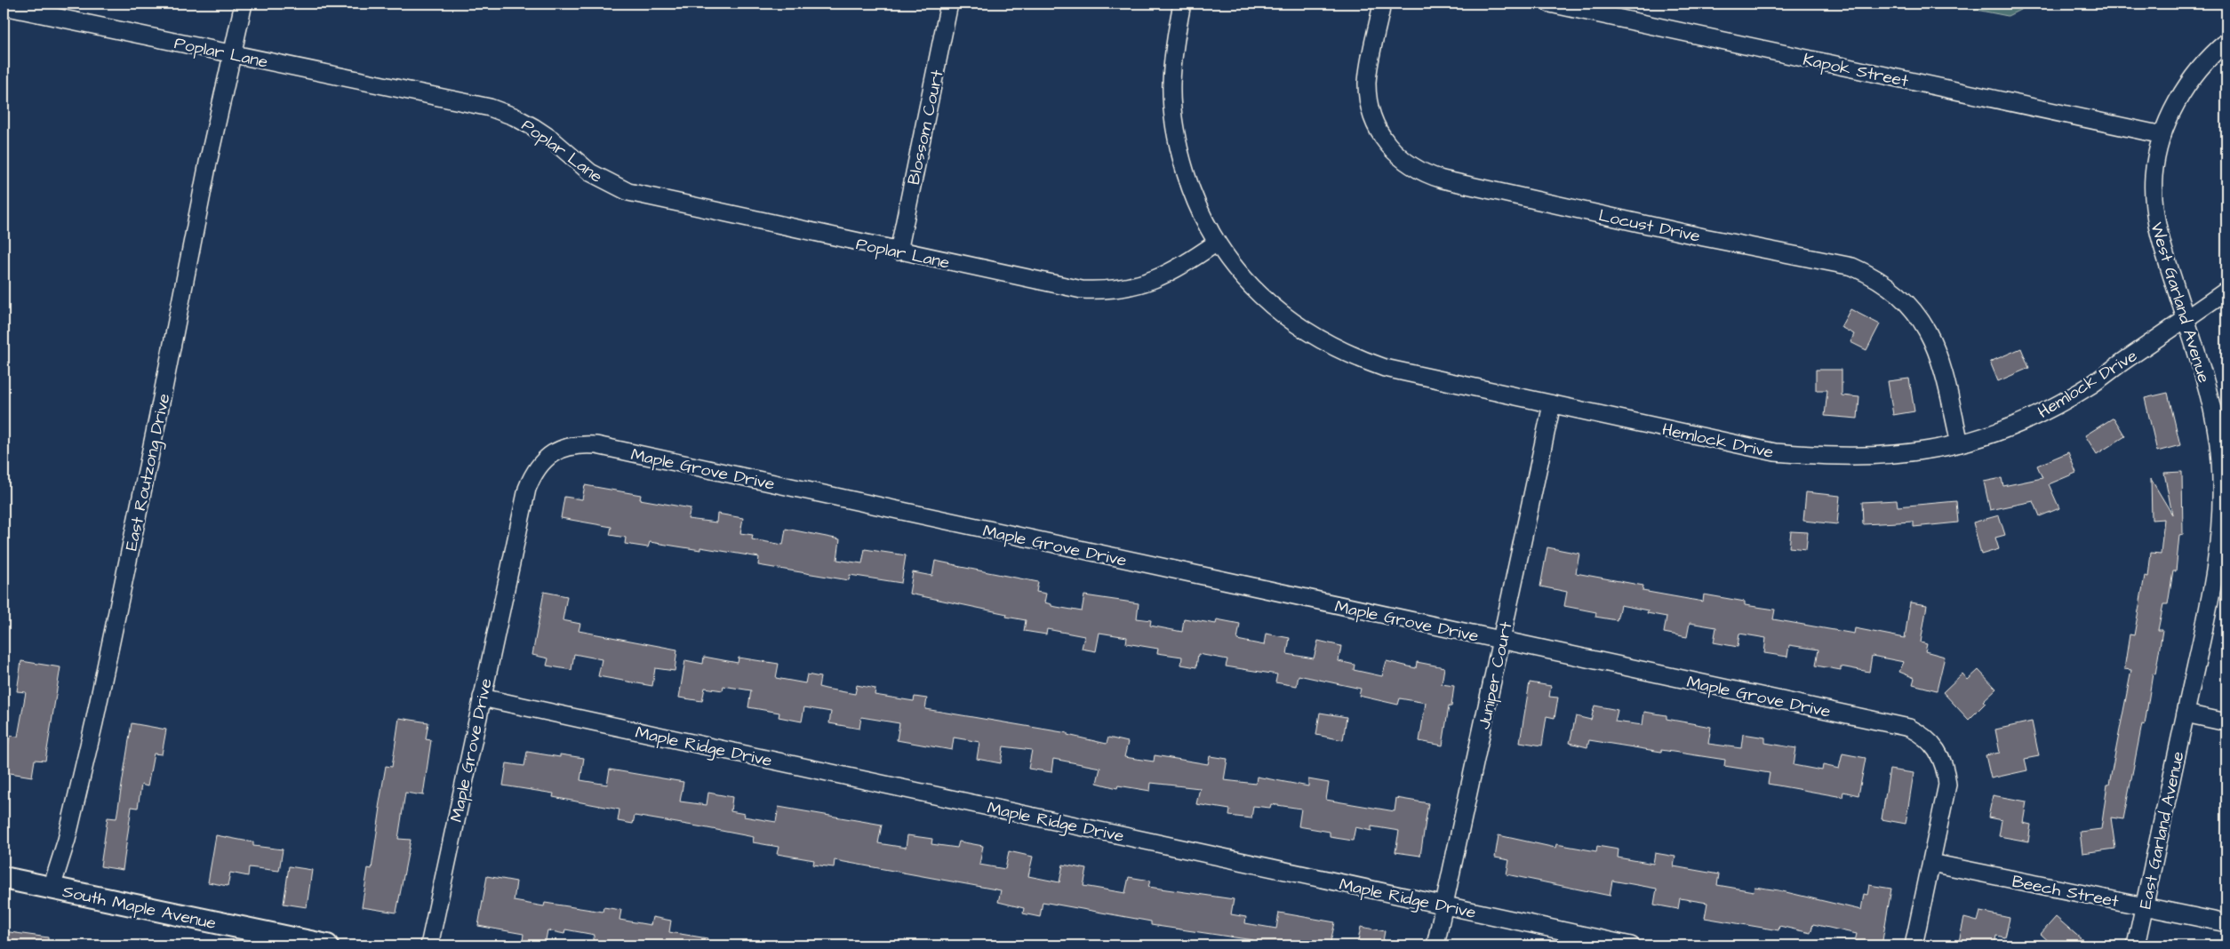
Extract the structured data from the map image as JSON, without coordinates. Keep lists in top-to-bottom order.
{
  "streets": {
    "main road": ["South Maple Avenue"],
    "street": [
      "Poplar Lane",
      "Kapok Street",
      "Blossom Court",
      "Locust Drive",
      "West Garland Avenue",
      "Hemlock Drive",
      "Maple Grove Drive",
      "East Routzong Drive",
      "Juniper Court",
      "Maple Ridge Drive",
      "East Garland Avenue",
      "Beech Street"
    ]
  },
  "crossings": [
    ["Poplar Lane", "Blossom Court"],
    ["Poplar Lane", "Hemlock Drive"],
    ["Poplar Lane", "East Routzong Drive"],
    ["Kapok Street", "West Garland Avenue"],
    ["Locust Drive", "Hemlock Drive"],
    ["West Garland Avenue", "Hemlock Drive"],
    ["West Garland Avenue", "East Garland Avenue"],
    ["Hemlock Drive", "Juniper Court"],
    ["Maple Grove Drive", "Juniper Court"],
    ["Maple Grove Drive", "Maple Ridge Drive"],
    ["Maple Grove Drive", "Beech Street"],
    ["East Routzong Drive", "South Maple Avenue"],
    ["Juniper Court", "Maple Ridge Drive"],
    ["East Garland Avenue", "Beech Street"]
  ]
}
